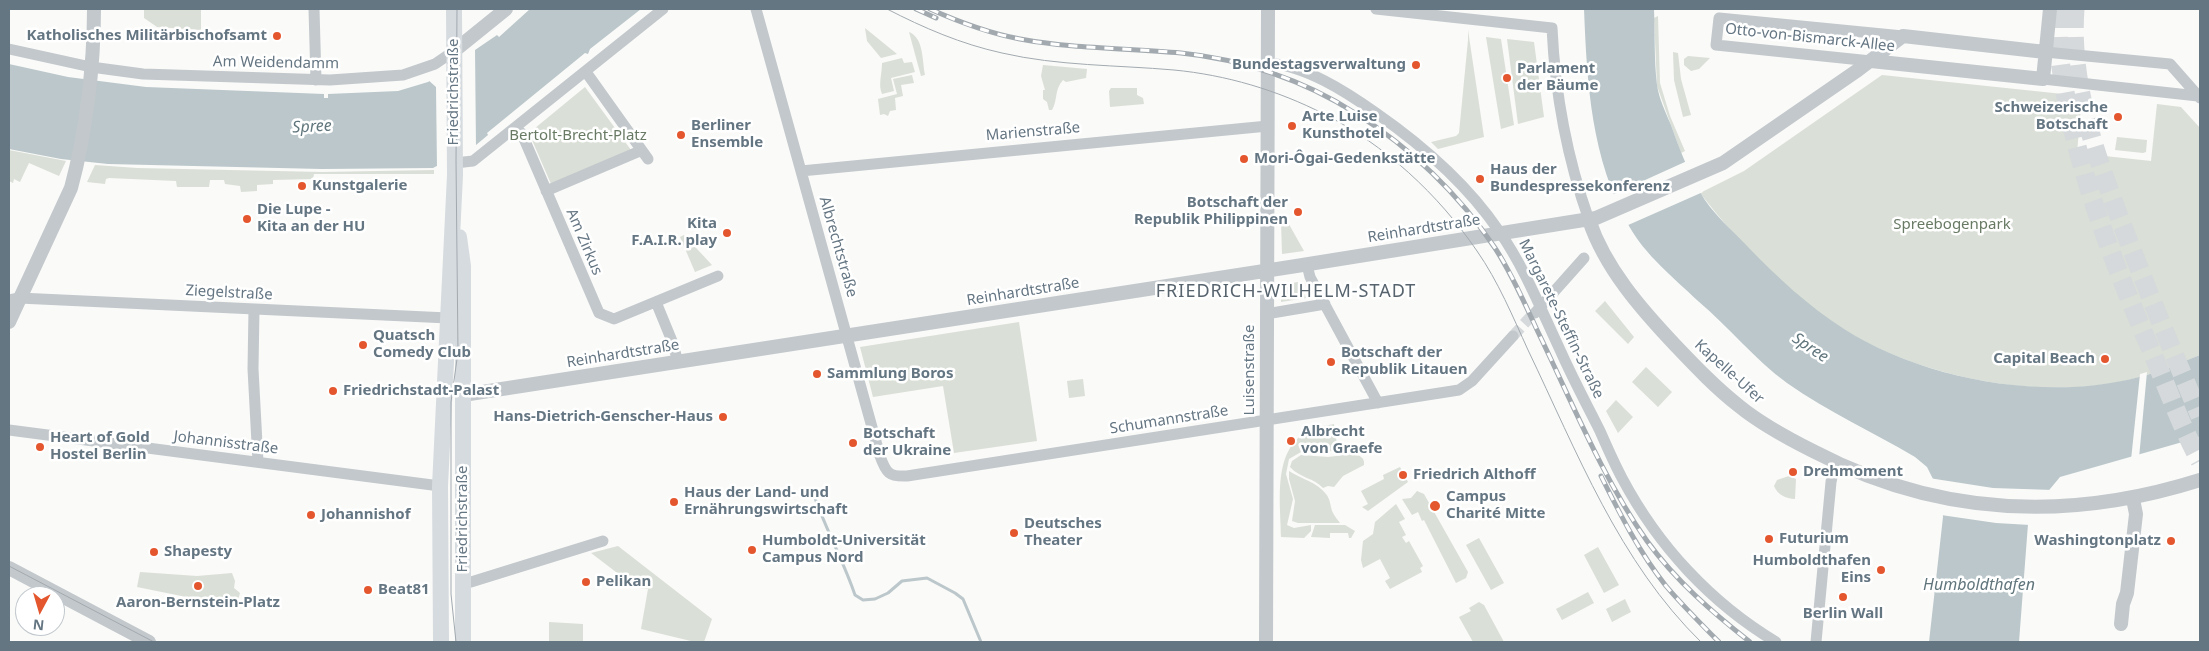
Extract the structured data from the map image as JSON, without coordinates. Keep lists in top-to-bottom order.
{
  "streets": {
    "main road": ["Friedrichstraße"],
    "street": [
      "Otto-von-Bismarck-Allee",
      "Am Weidendamm",
      "Marienstraße",
      "Reinhardtstraße",
      "Am Zirkus",
      "Albrechtstraße",
      "Ziegelstraße",
      "Margarete-Steffin-Straße",
      "Luisenstraße",
      "Kapelle-Ufer",
      "Schumannstraße",
      "Johannisstraße"
    ]
  },
  "crossings": [
    ["Otto-von-Bismarck-Allee", "Reinhardtstraße"],
    ["Am Weidendamm", "Friedrichstraße"],
    ["Friedrichstraße", "Reinhardtstraße"],
    ["Friedrichstraße", "Ziegelstraße"],
    ["Friedrichstraße", "Johannisstraße"],
    ["Marienstraße", "Albrechtstraße"],
    ["Marienstraße", "Luisenstraße"],
    ["Reinhardtstraße", "Albrechtstraße"],
    ["Reinhardtstraße", "Margarete-Steffin-Straße"],
    ["Reinhardtstraße", "Luisenstraße"],
    ["Reinhardtstraße", "Kapelle-Ufer"],
    ["Albrechtstraße", "Schumannstraße"],
    ["Margarete-Steffin-Straße", "Luisenstraße"],
    ["Luisenstraße", "Schumannstraße"]
  ],
  "districts": ["FRIEDRICH-WILHELM-STADT"],
  "water": ["Spree", "Humboldthafen"],
  "parks": ["Bertolt-Brecht-Platz", "Spreebogenpark"],
  "places": [
    "Katholisches Militärbischofsamt",
    "Bundestagsverwaltung",
    "Parlament der Bäume",
    "Schweizerische Botschaft",
    "Arte Luise Kunsthotel",
    "Berliner Ensemble",
    "Mori-Ôgai-Gedenkstätte",
    "Haus der Bundespressekonferenz",
    "Kunstgalerie",
    "Botschaft der Republik Philippinen",
    "Die Lupe - Kita an der HU",
    "Kita F.A.I.R. play",
    "Quatsch Comedy Club",
    "Capital Beach",
    "Botschaft der Republik Litauen",
    "Sammlung Boros",
    "Friedrichstadt-Palast",
    "Hans-Dietrich-Genscher-Haus",
    "Albrecht von Graefe",
    "Botschaft der Ukraine",
    "Heart of Gold Hostel Berlin",
    "Drehmoment",
    "Friedrich Althoff",
    "Haus der Land- und Ernährungswirtschaft",
    "Campus Charité Mitte",
    "Johannishof",
    "Deutsches Theater",
    "Futurium",
    "Washingtonplatz",
    "Humboldt-Universität Campus Nord",
    "Shapesty",
    "Humboldthafen Eins",
    "Pelikan",
    "Aaron-Bernstein-Platz",
    "Beat81",
    "Berlin Wall"
  ],
  "north": "bottom"
}
